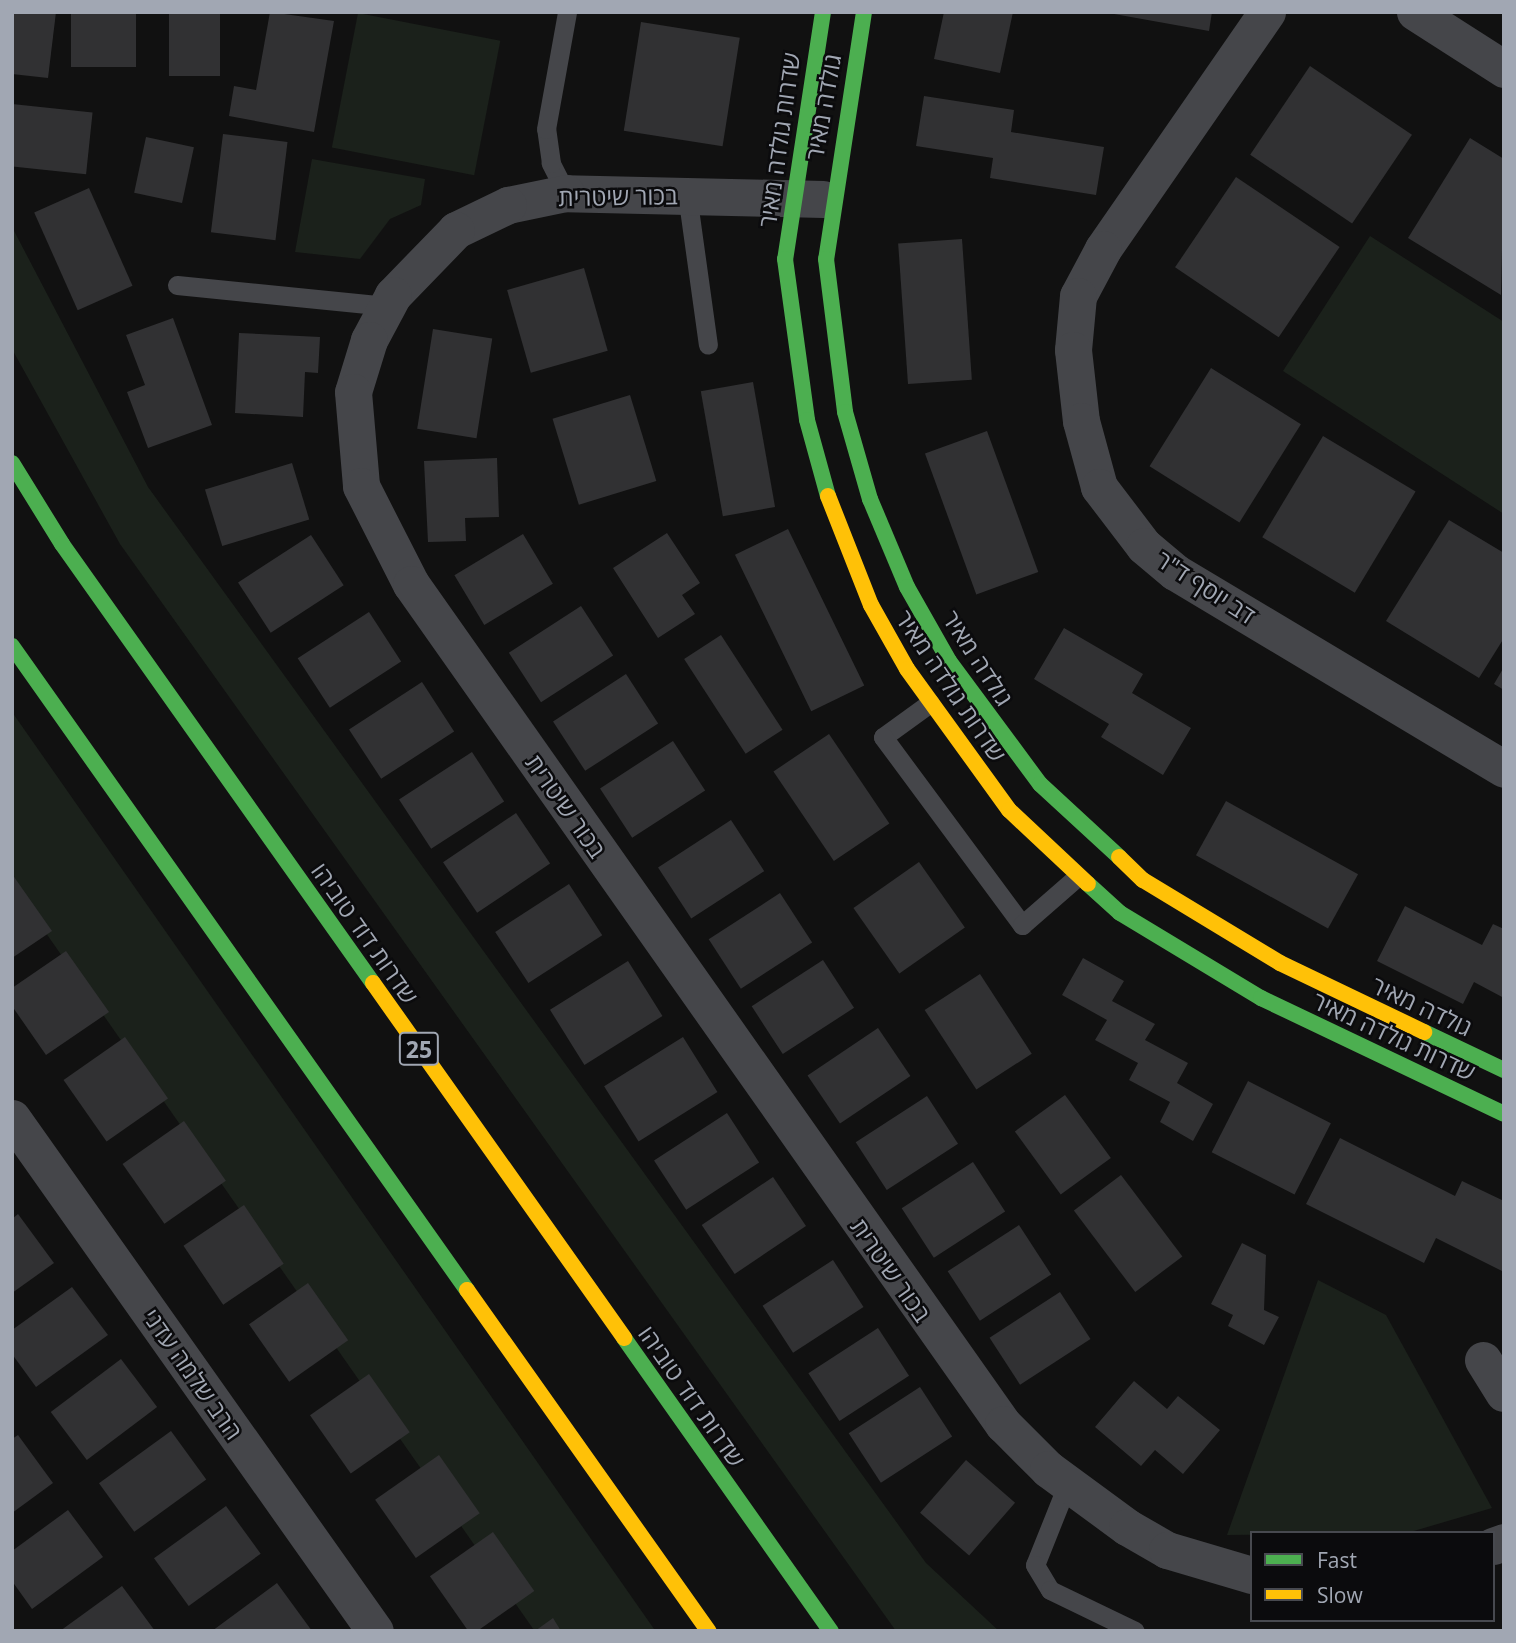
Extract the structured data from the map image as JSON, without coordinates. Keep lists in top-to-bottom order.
{
  "streets": {
    "main road": [
      "גולדה מאיר",
      "שדרות גולדה מאיר",
      "שדרות דוד טוביהו",
      "25"
    ],
    "street": ["בכור שיטרית", "דב יוסף ד\"ר", "הרב שלמה עדני"]
  },
  "crossings": [
    ["גולדה מאיר", "בכור שיטרית"],
    ["שדרות גולדה מאיר", "בכור שיטרית"]
  ],
  "legend": ["Fast", "Slow"]
}
